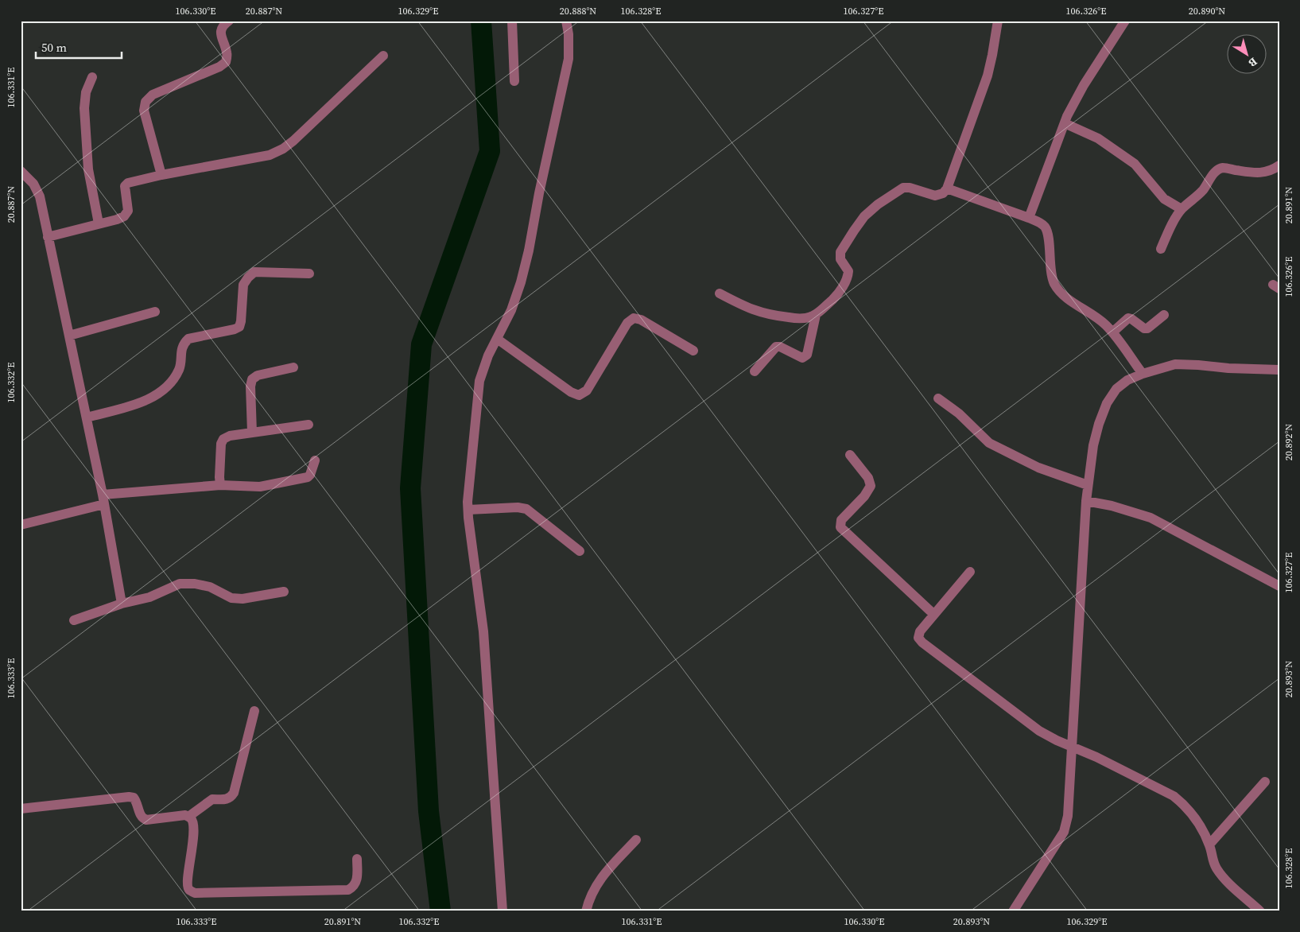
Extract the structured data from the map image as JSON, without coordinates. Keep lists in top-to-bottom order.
{
  "scale_bar": "50 m",
  "north": "bottom right",
  "coordinates": [
    "106.330°E",
    "20.887°N",
    "106.329°E",
    "20.888°N",
    "106.328°E",
    "106.327°E",
    "106.326°E",
    "20.890°N",
    "106.331°E",
    "20.891°N",
    "106.332°E",
    "20.892°N",
    "106.333°E",
    "20.893°N"
  ]
}
